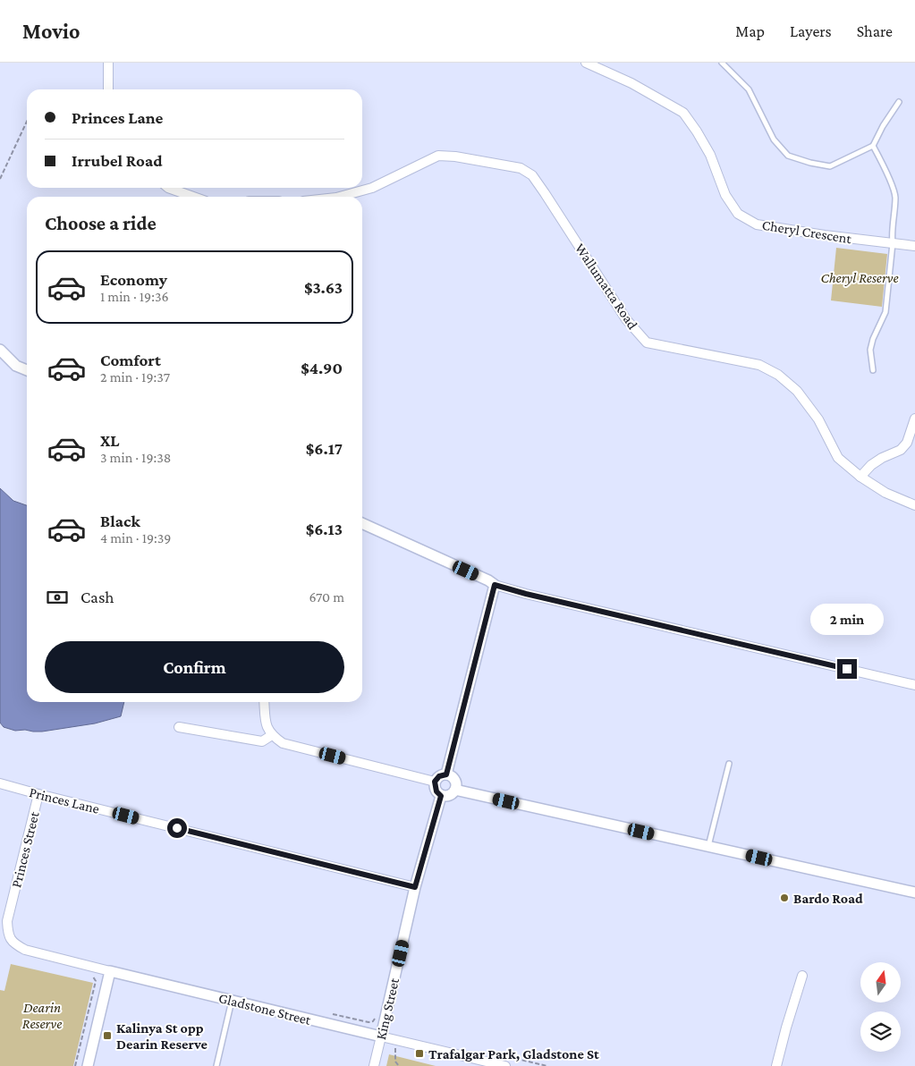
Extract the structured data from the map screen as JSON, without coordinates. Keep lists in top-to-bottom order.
{
  "streets": {
    "street": [
      "Cheryl Crescent",
      "Wallumatta Road",
      "Princes Lane",
      "Princes Street",
      "Gladstone Street",
      "King Street"
    ]
  },
  "crossings": [
    ["Princes Lane", "Princes Street"],
    ["Princes Lane", "King Street"],
    ["Princes Street", "Gladstone Street"],
    ["Gladstone Street", "King Street"]
  ],
  "parks": ["Cheryl Reserve", "Dearin Reserve"],
  "places": {
    "other": ["Bardo Road"],
    "transit": ["Kalinya St opp Dearin Reserve", "Trafalgar Park, Gladstone St"]
  },
  "north": "top",
  "page": {
    "header": "Movio",
    "nav": ["Map", "Layers", "Share"],
    "banner": ["Princes Lane", "Irrubel Road"],
    "heading": "Choose a ride",
    "list": [
      {
        "name": "Economy",
        "note": "1 min · 19:36",
        "value": "$3.63"
      },
      {
        "name": "Comfort",
        "note": "2 min · 19:37",
        "value": "$4.90"
      },
      {
        "name": "XL",
        "note": "3 min · 19:38",
        "value": "$6.17"
      },
      {
        "name": "Black",
        "note": "4 min · 19:39",
        "value": "$6.13"
      }
    ],
    "pay": ["Cash", "670 m"],
    "bubble": "2 min",
    "buttons": "Confirm"
  }
}
